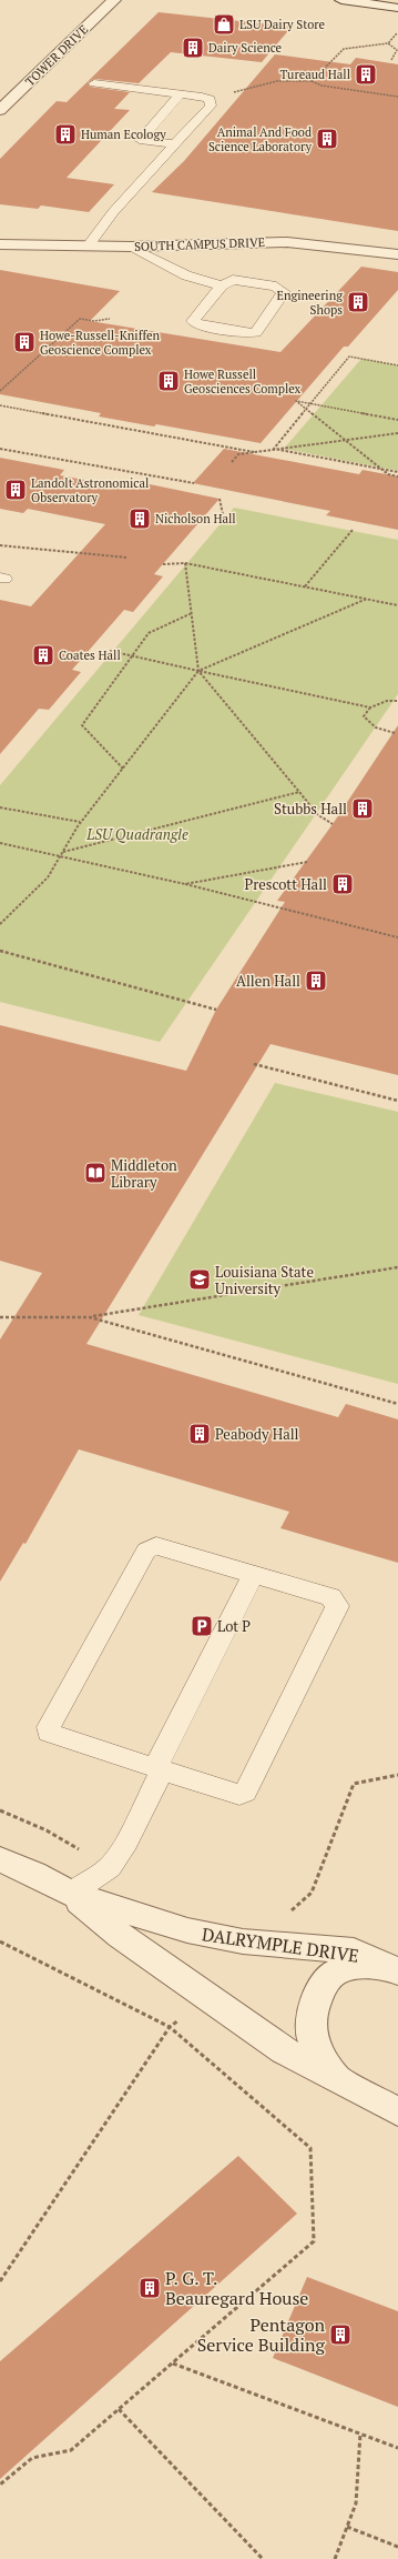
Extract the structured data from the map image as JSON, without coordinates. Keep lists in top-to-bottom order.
{
  "streets": {
    "street": ["TOWER DRIVE", "SOUTH CAMPUS DRIVE", "DALRYMPLE DRIVE"]
  },
  "parks": ["LSU Quadrangle"],
  "places": {
    "shop": ["LSU Dairy Store"],
    "building": [
      "Dairy Science",
      "Tureaud Hall",
      "Human Ecology",
      "Animal And Food Science Laboratory",
      "Engineering Shops",
      "Howe-Russell-Kniffen Geoscience Complex",
      "Howe Russell Geosciences Complex",
      "Landolt Astronomical Observatory",
      "Nicholson Hall",
      "Coates Hall",
      "Stubbs Hall",
      "Prescott Hall",
      "Allen Hall",
      "Peabody Hall",
      "P. G. T. Beauregard House",
      "Pentagon Service Building"
    ],
    "library": ["Middleton Library"],
    "school or university": ["Louisiana State University"],
    "parking": ["Lot P"]
  }
}
